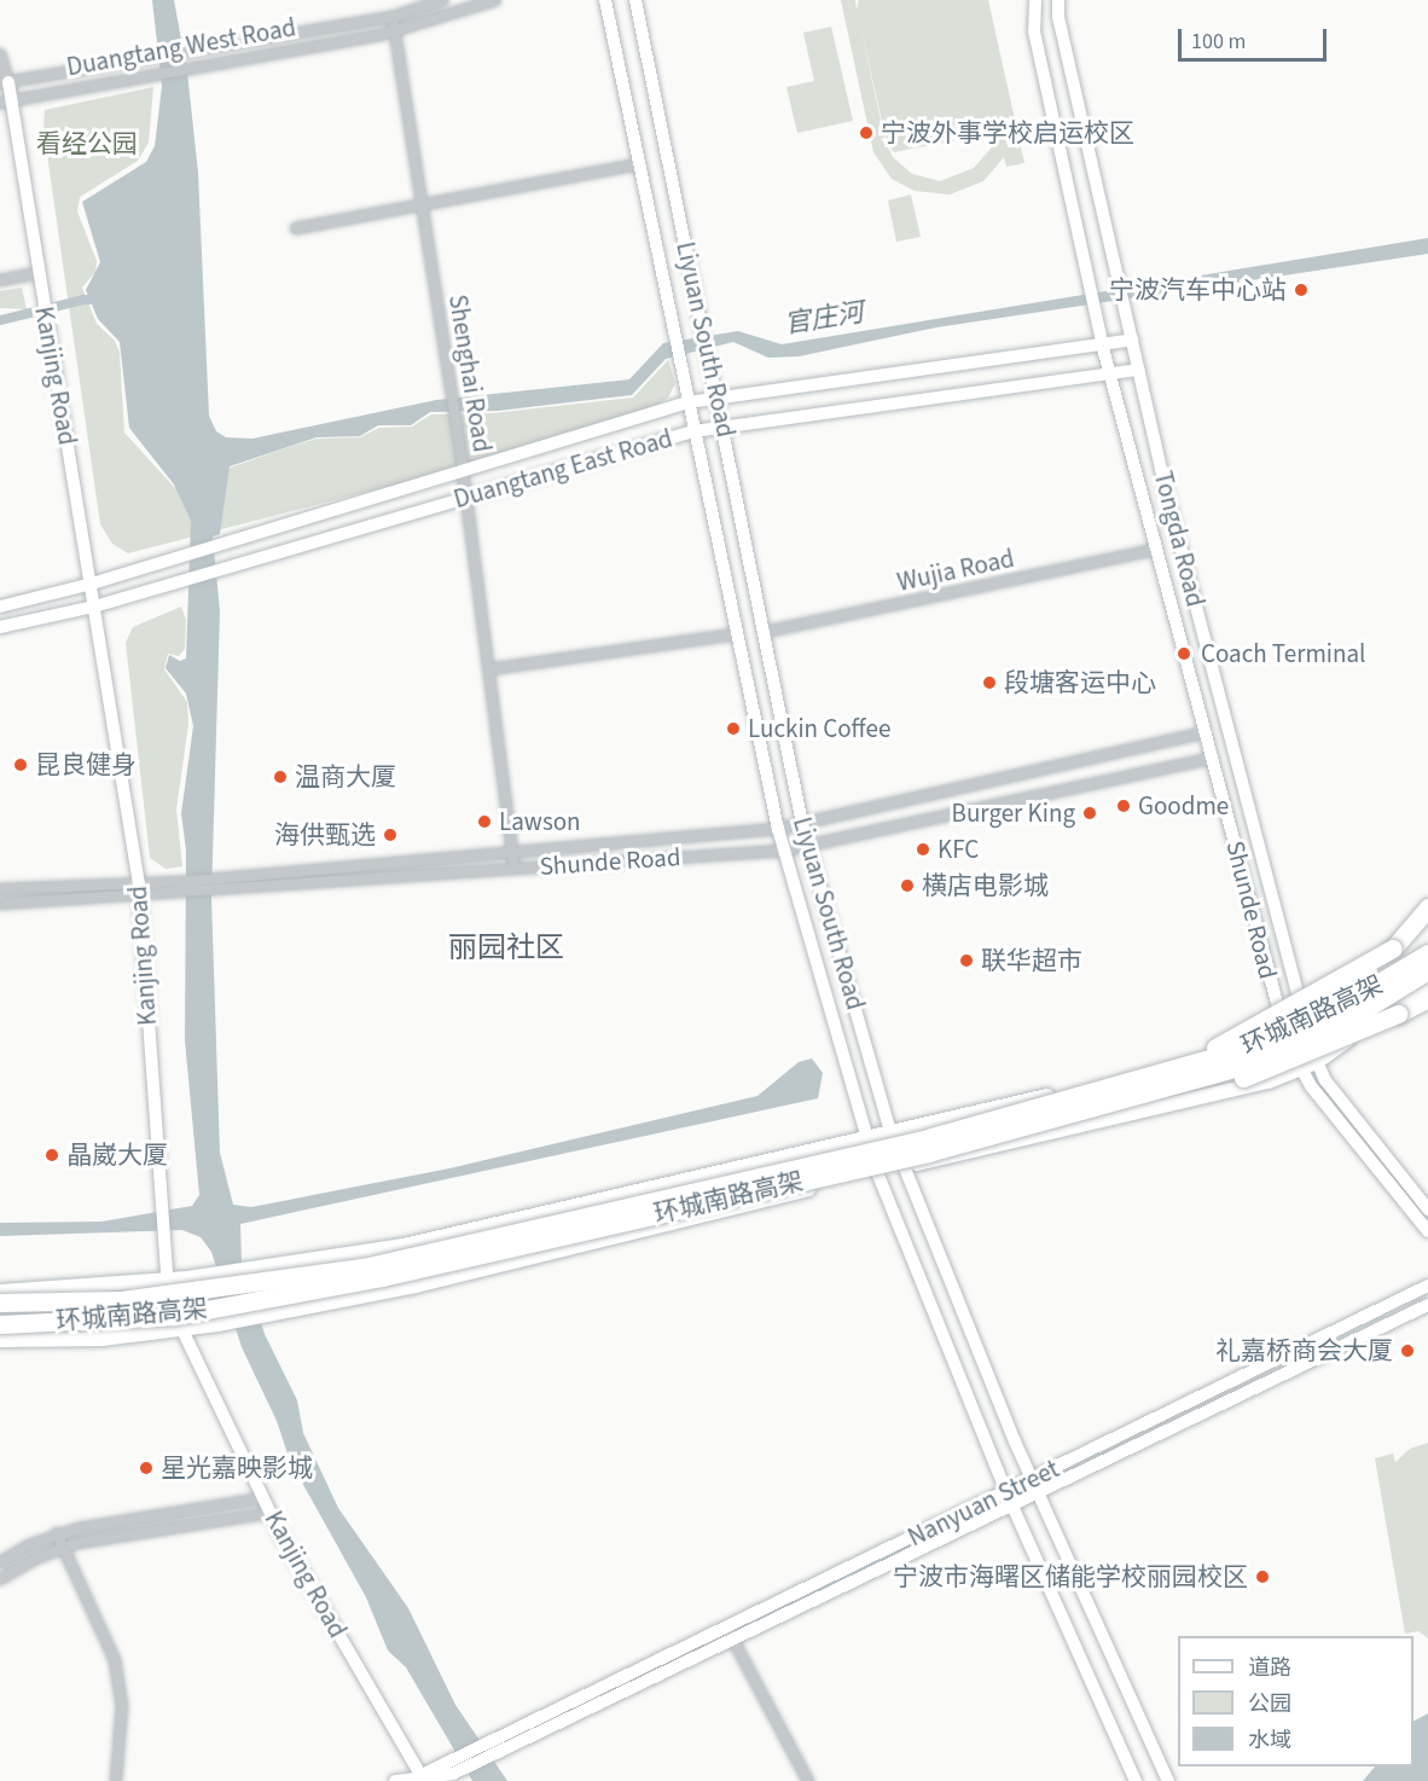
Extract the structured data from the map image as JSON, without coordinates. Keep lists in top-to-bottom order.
{
  "streets": {
    "highway": ["环城南路高架"],
    "main road": [
      "Liyuan South Road",
      "Kanjing Road",
      "Duangtang East Road",
      "Tongda Road",
      "Shunde Road",
      "Nanyuan Street"
    ],
    "street": ["Duangtang West Road", "Shenghai Road", "Wujia Road"]
  },
  "crossings": [
    ["Duangtang West Road", "Shenghai Road"],
    ["Duangtang West Road", "Kanjing Road"],
    ["Liyuan South Road", "Duangtang East Road"],
    ["Liyuan South Road", "Wujia Road"],
    ["Liyuan South Road", "Shunde Road"],
    ["Liyuan South Road", "Nanyuan Street"],
    ["Shenghai Road", "Duangtang East Road"],
    ["Shenghai Road", "Shunde Road"],
    ["Kanjing Road", "Duangtang East Road"],
    ["Kanjing Road", "Shunde Road"],
    ["Kanjing Road", "Nanyuan Street"],
    ["Duangtang East Road", "Tongda Road"],
    ["Duangtang East Road", "Shunde Road"],
    ["Wujia Road", "Shunde Road"]
  ],
  "districts": ["丽园社区"],
  "water": ["官庄河"],
  "parks": ["看经公园"],
  "places": [
    "宁波外事学校启运校区",
    "宁波汽车中心站",
    "Coach Terminal",
    "段塘客运中心",
    "Luckin Coffee",
    "昆良健身",
    "温商大厦",
    "Goodme",
    "Burger King",
    "Lawson",
    "海供甄选",
    "KFC",
    "横店电影城",
    "联华超市",
    "晶崴大厦",
    "礼嘉桥商会大厦",
    "星光嘉映影城",
    "宁波市海曙区储能学校丽园校区"
  ],
  "legend": ["道路", "公园", "水域"],
  "scale_bar": "100 m"
}
